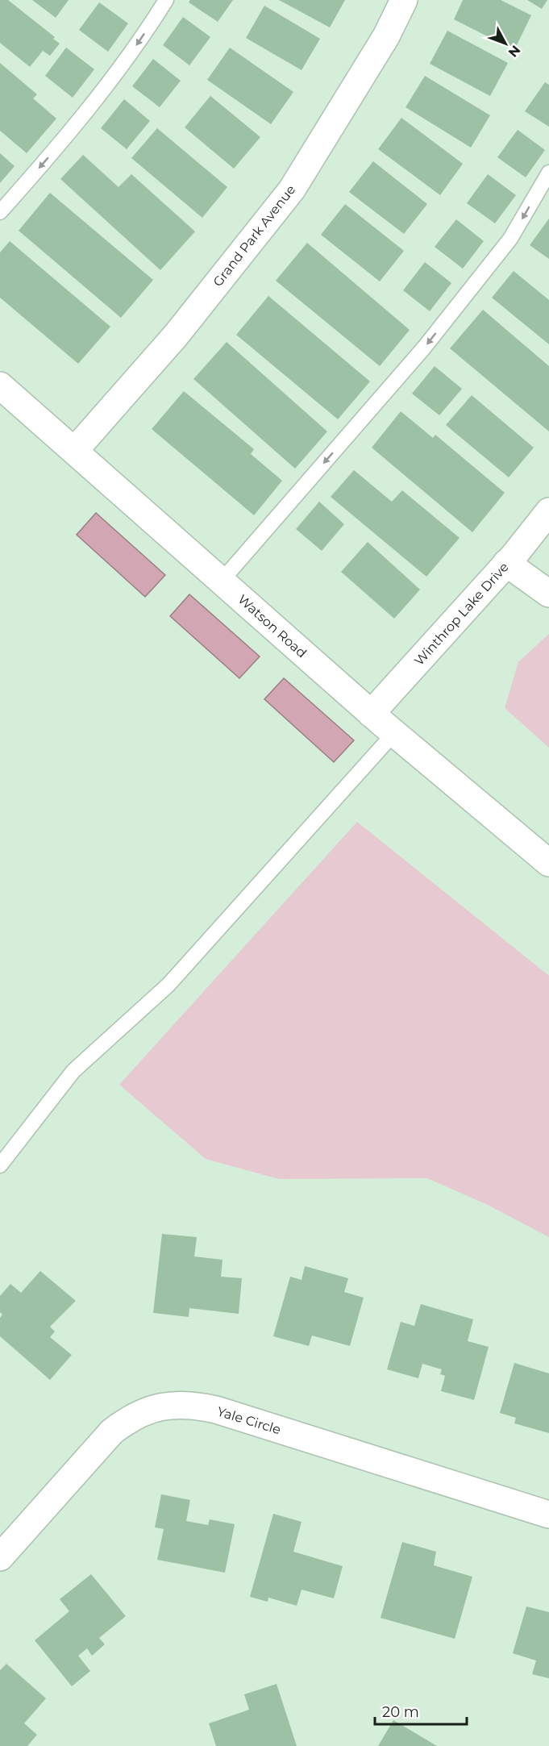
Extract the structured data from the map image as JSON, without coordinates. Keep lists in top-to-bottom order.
{
  "streets": {
    "street": [
      "Grand Park Avenue",
      "Winthrop Lake Drive",
      "Watson Road",
      "Yale Circle"
    ]
  },
  "crossings": [
    ["Grand Park Avenue", "Watson Road"],
    ["Winthrop Lake Drive", "Watson Road"]
  ],
  "scale_bar": "20 m",
  "north": "bottom right"
}
